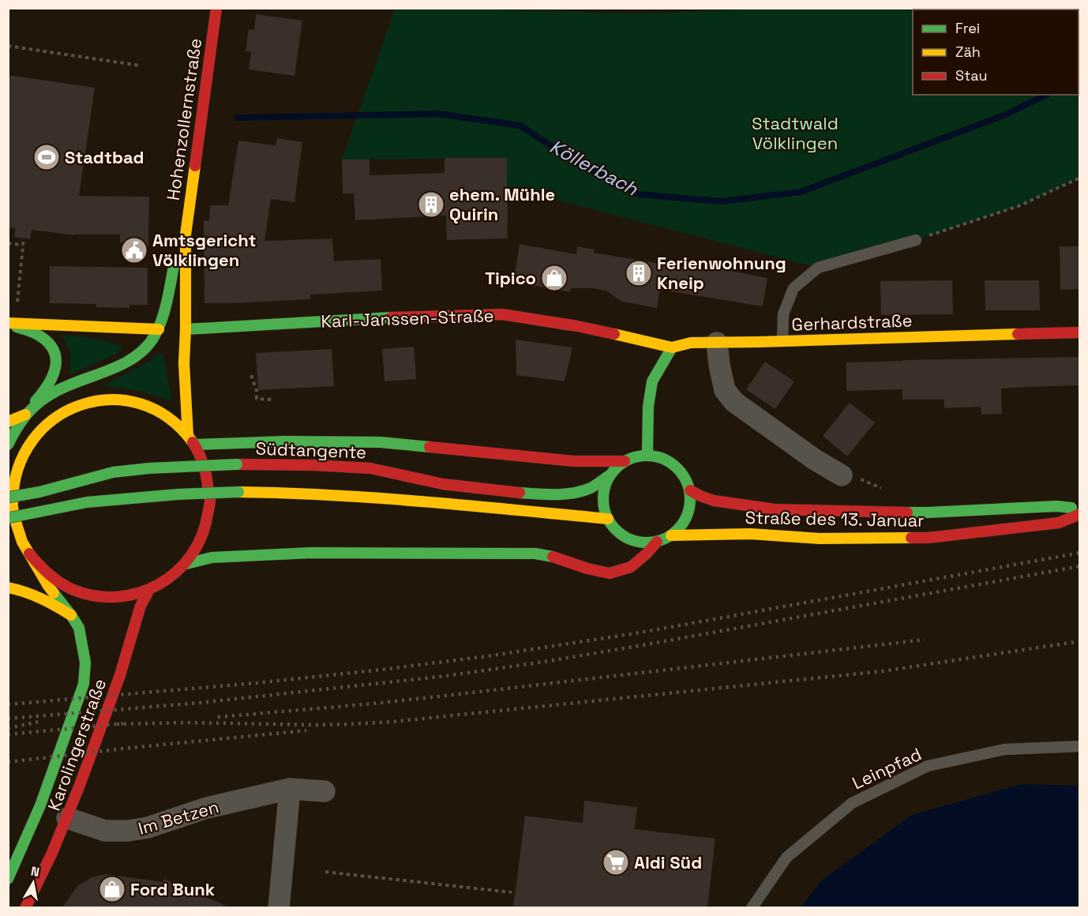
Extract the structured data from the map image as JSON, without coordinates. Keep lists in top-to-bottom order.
{
  "streets": {
    "main road": [
      "Hohenzollernstraße",
      "Karl-Janssen-Straße",
      "Gerhardstraße",
      "Südtangente",
      "Straße des 13. Januar",
      "Karolingerstraße"
    ],
    "street": ["Im Betzen"],
    "lane": ["Leinpfad"]
  },
  "crossings": [
    ["Hohenzollernstraße", "Karl-Janssen-Straße"],
    ["Hohenzollernstraße", "Karolingerstraße"],
    ["Karl-Janssen-Straße", "Gerhardstraße"],
    ["Südtangente", "Straße des 13. Januar"],
    ["Südtangente", "Karolingerstraße"],
    ["Karolingerstraße", "Im Betzen"]
  ],
  "water": ["Köllerbach"],
  "parks": ["Stadtwald Völklingen"],
  "places": {
    "sports": ["Stadtbad"],
    "building": ["ehem. Mühle Quirin", "Ferienwohnung Kneip"],
    "public building": ["Amtsgericht Völklingen"],
    "shop": ["Tipico", "Ford Bunk"],
    "supermarket": ["Aldi Süd"]
  },
  "legend": ["Frei", "Zäh", "Stau"],
  "north": "top"
}
